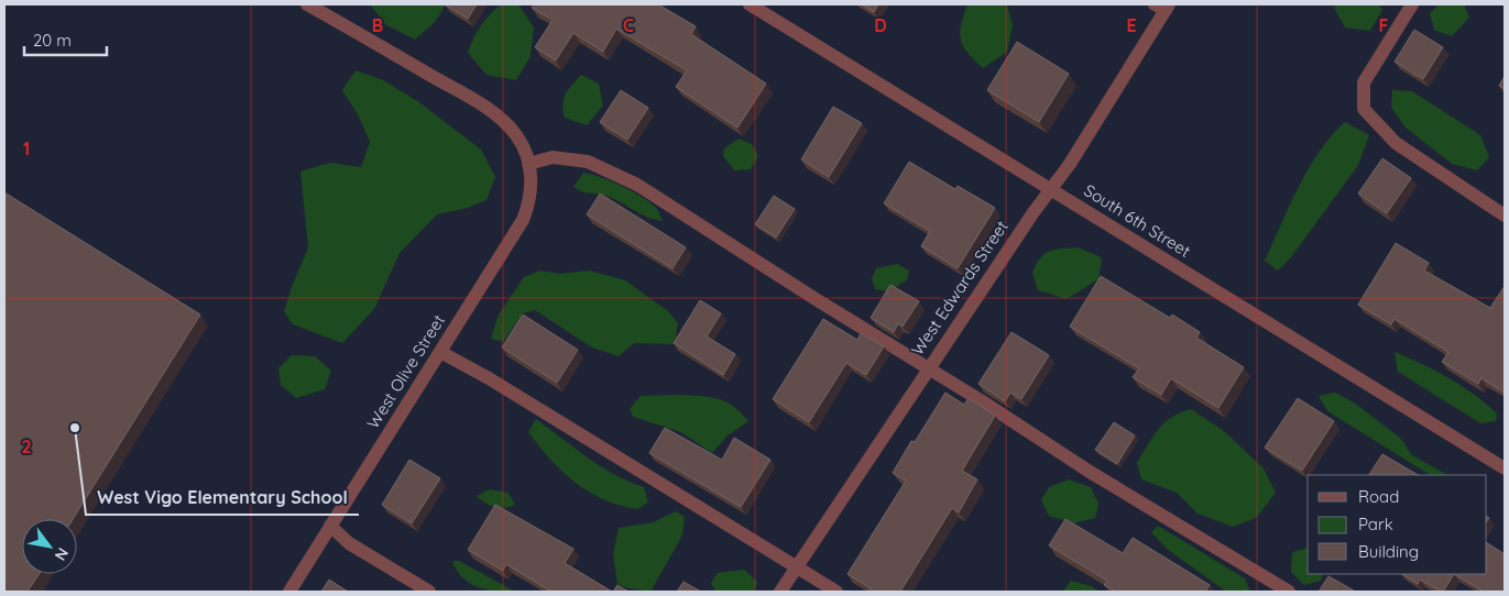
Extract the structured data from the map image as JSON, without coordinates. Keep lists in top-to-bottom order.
{
  "streets": {
    "street": ["South 6th Street", "West Edwards Street", "West Olive Street"]
  },
  "crossings": [
    ["South 6th Street", "West Edwards Street"]
  ],
  "places": ["West Vigo Elementary School"],
  "legend": ["Road", "Park", "Building"],
  "scale_bar": "20 m",
  "north": "bottom right",
  "grid": {
    "columns": [
      "B",
      "C",
      "D",
      "E",
      "F"
    ],
    "rows": ["1", "2"]
  }
}
